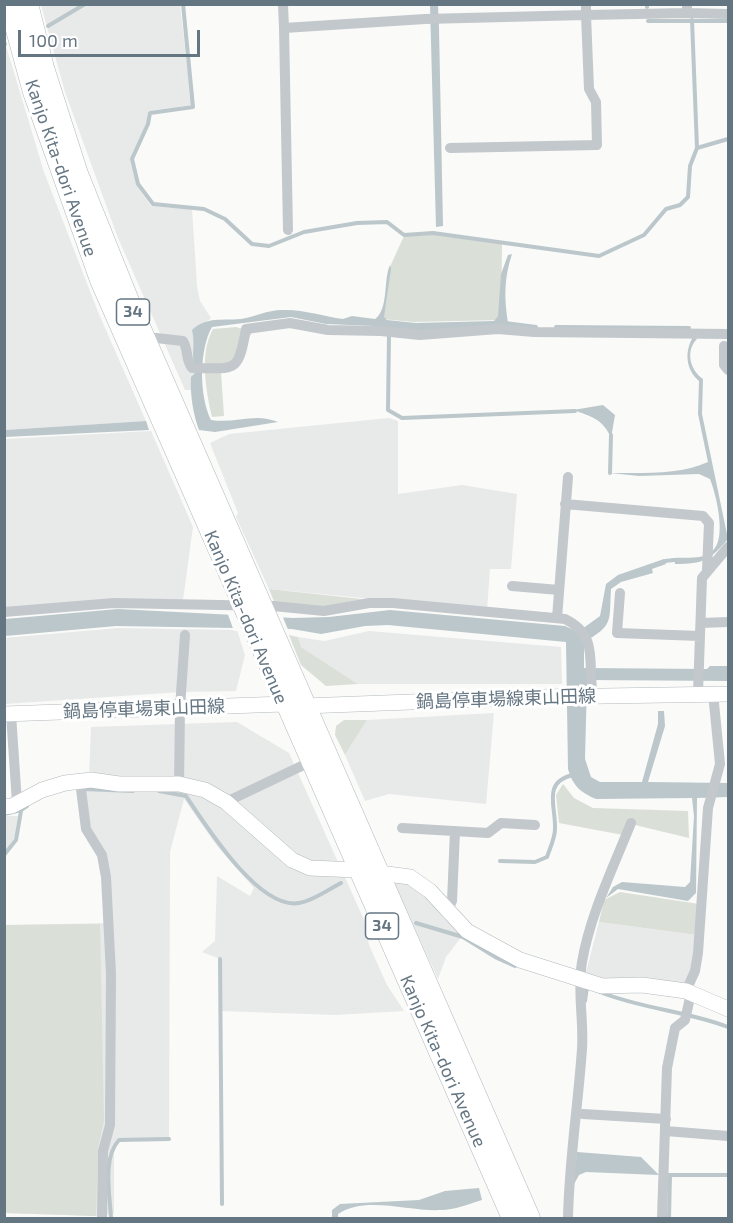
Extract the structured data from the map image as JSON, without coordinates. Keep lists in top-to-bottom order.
{
  "streets": {
    "highway": ["Kanjo Kita-dori Avenue", "34"],
    "main road": ["鍋島停車場線東山田線", "鍋島停車場東山田線"]
  },
  "crossings": [
    ["Kanjo Kita-dori Avenue", "鍋島停車場線東山田線"],
    ["Kanjo Kita-dori Avenue", "鍋島停車場東山田線"],
    ["鍋島停車場線東山田線", "鍋島停車場東山田線"]
  ],
  "scale_bar": "100 m"
}
